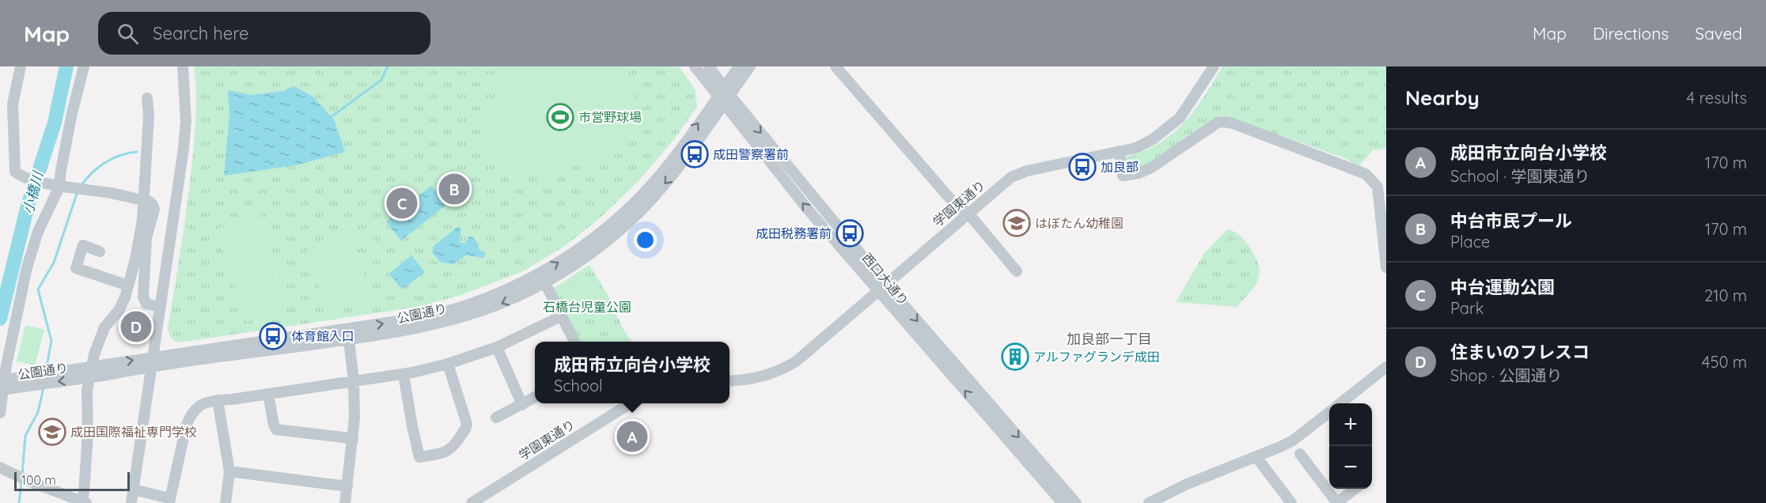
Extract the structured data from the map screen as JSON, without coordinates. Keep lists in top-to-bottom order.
{
  "streets": {
    "street": ["学園東通り", "西口大通り", "公園通り"]
  },
  "crossings": [
    ["学園東通り", "西口大通り"],
    ["西口大通り", "公園通り"]
  ],
  "districts": ["加良部一丁目"],
  "water": ["小橋川"],
  "parks": ["石橋台児童公園"],
  "places": {
    "sports": ["市営野球場"],
    "bus stop": [
      "成田警察署前",
      "加良部",
      "成田税務署前",
      "体育館入口"
    ],
    "school or university": ["はぼたん幼稚園", "成田国際福祉専門学校"],
    "building": ["アルファグランデ成田"]
  },
  "scale_bar": "100 m",
  "page": {
    "header": "Map",
    "search": "Search here",
    "nav": ["Map", "Directions", "Saved"],
    "heading": ["Nearby", "4 results"],
    "list": [
      {
        "mark": "A",
        "name": "成田市立向台小学校",
        "note": "School · 学園東通り",
        "value": "170 m"
      },
      {
        "mark": "B",
        "name": "中台市民プール",
        "note": "Place",
        "value": "170 m"
      },
      {
        "mark": "C",
        "name": "中台運動公園",
        "note": "Park",
        "value": "210 m"
      },
      {
        "mark": "D",
        "name": "住まいのフレスコ",
        "note": "Shop · 公園通り",
        "value": "450 m"
      }
    ],
    "pins": [
      "B",
      "C",
      "D",
      "A"
    ],
    "popup": ["成田市立向台小学校", "School"],
    "map_buttons": ["+", "−"],
    "scale": "100 m"
  }
}
